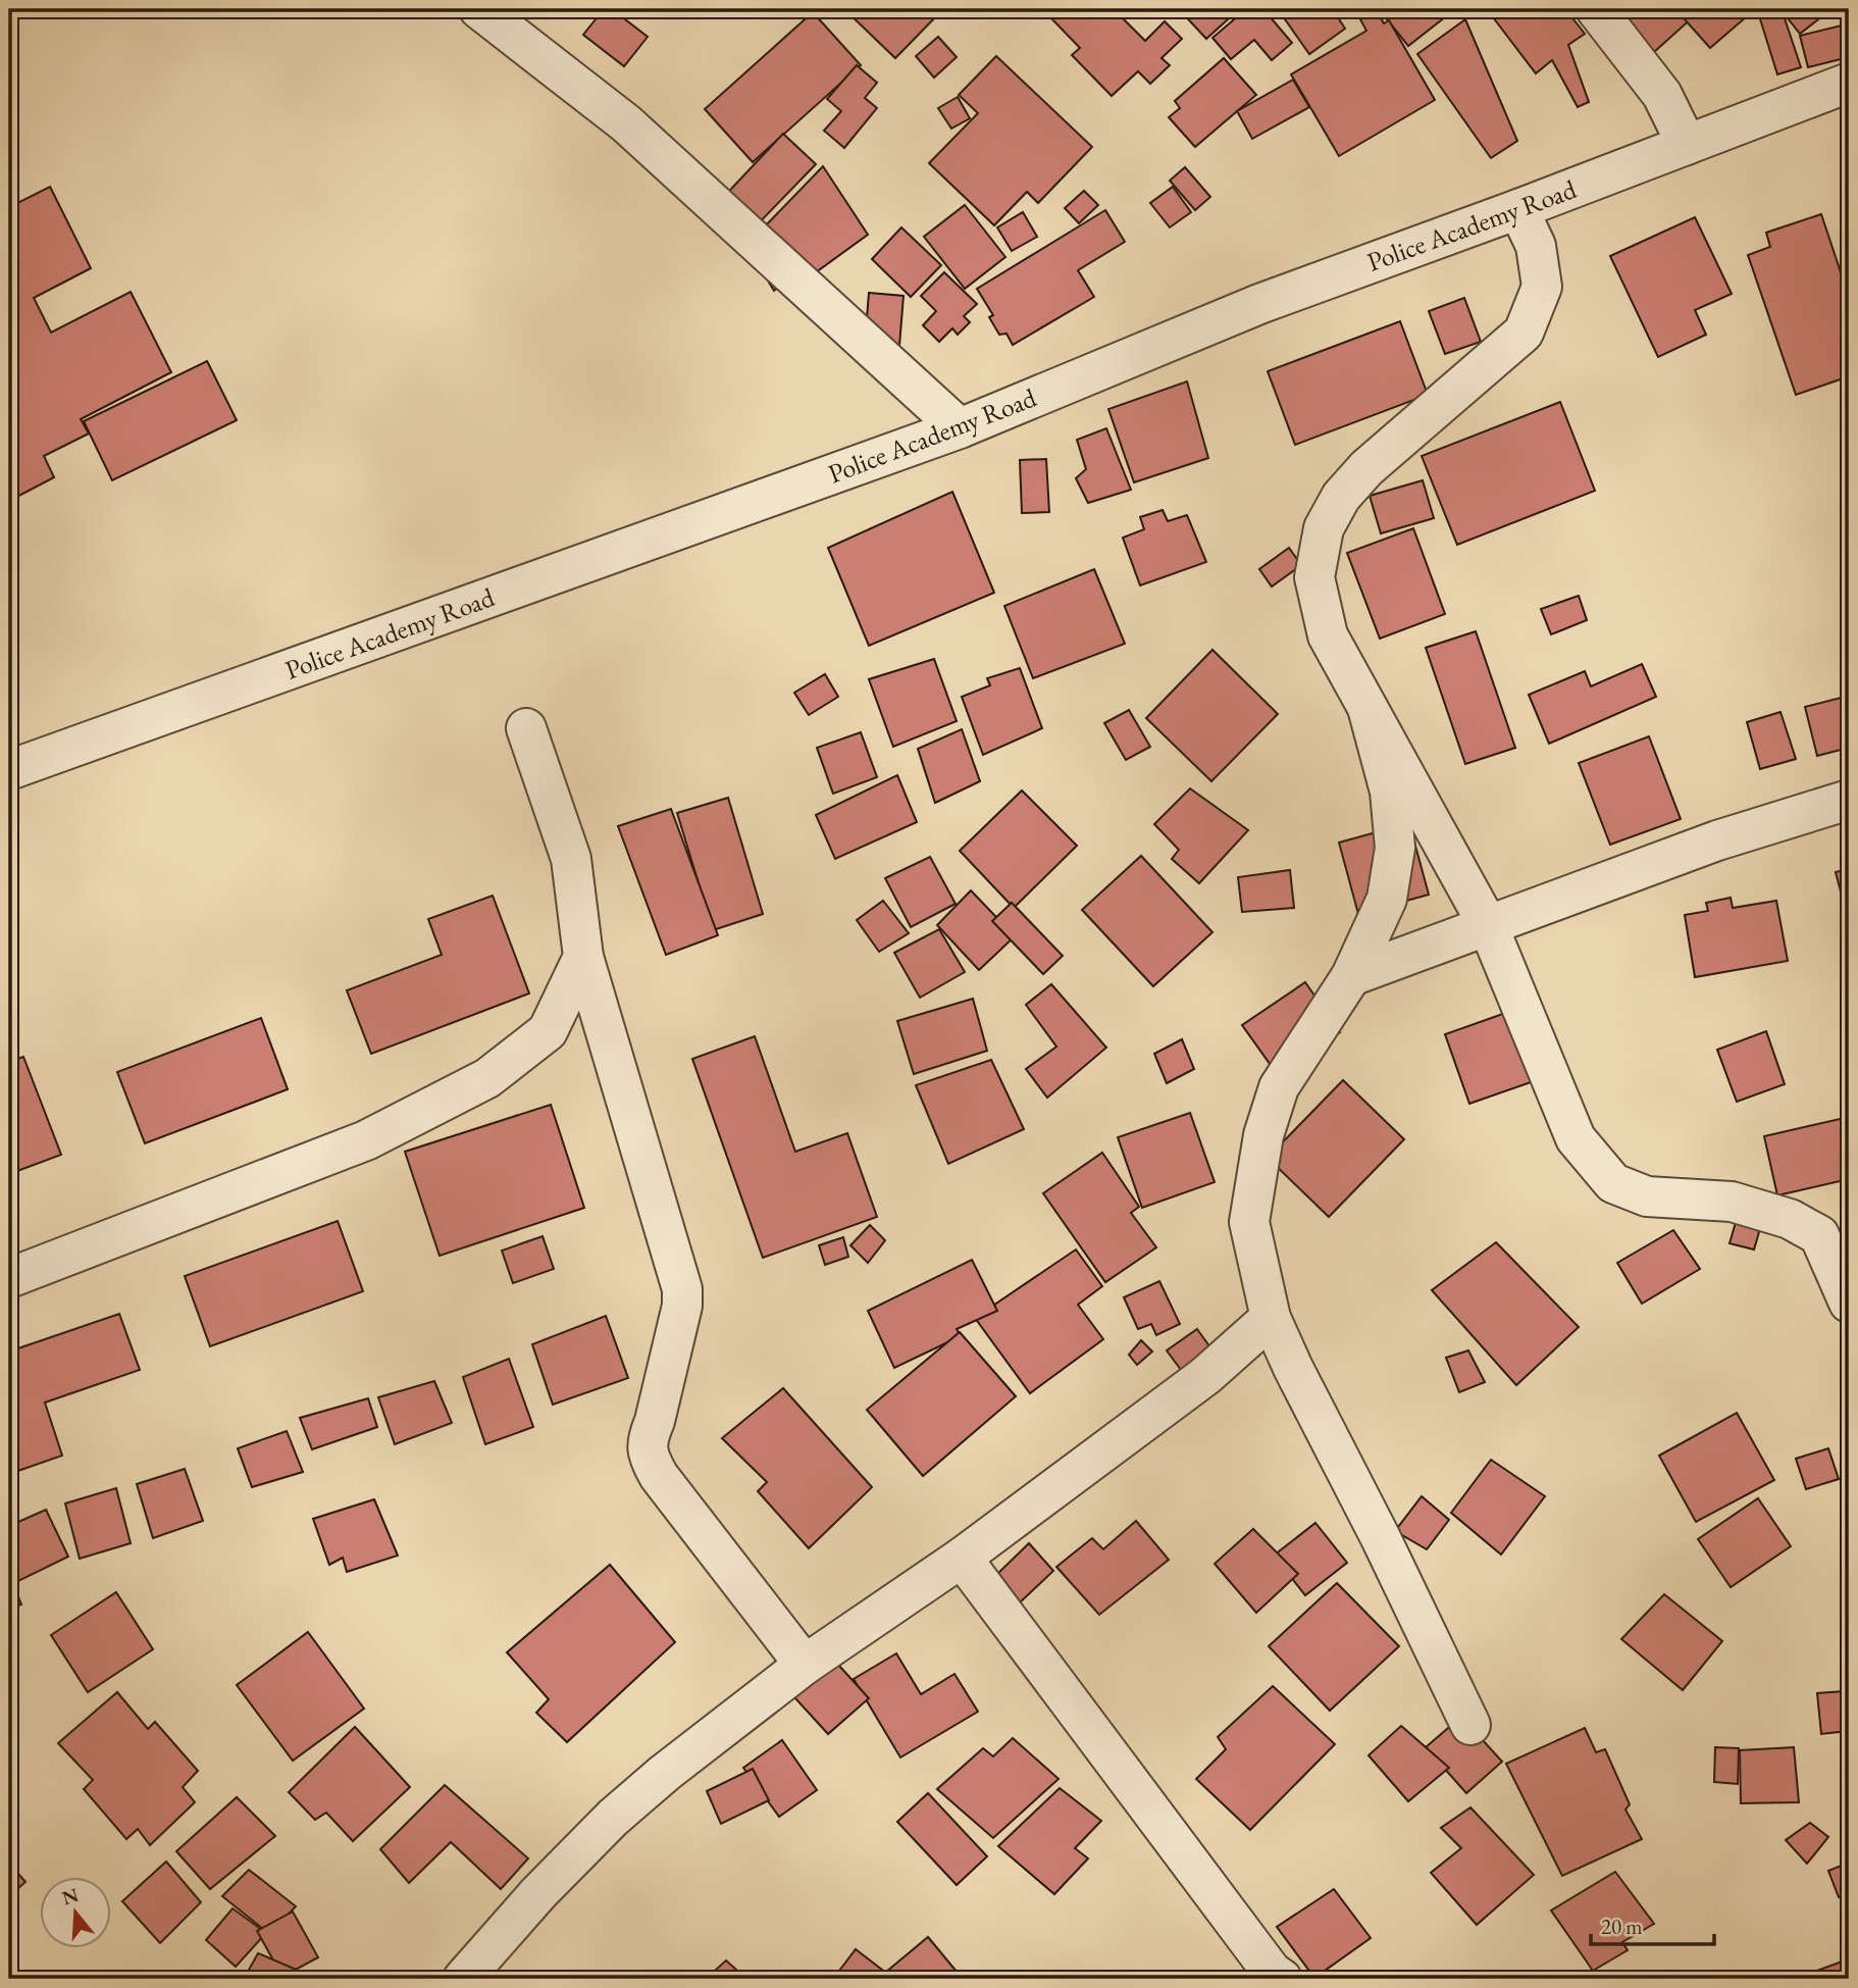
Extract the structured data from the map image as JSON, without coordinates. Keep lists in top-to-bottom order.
{
  "streets": {
    "street": ["Police Academy Road"]
  },
  "scale_bar": "20 m",
  "north": "top"
}
